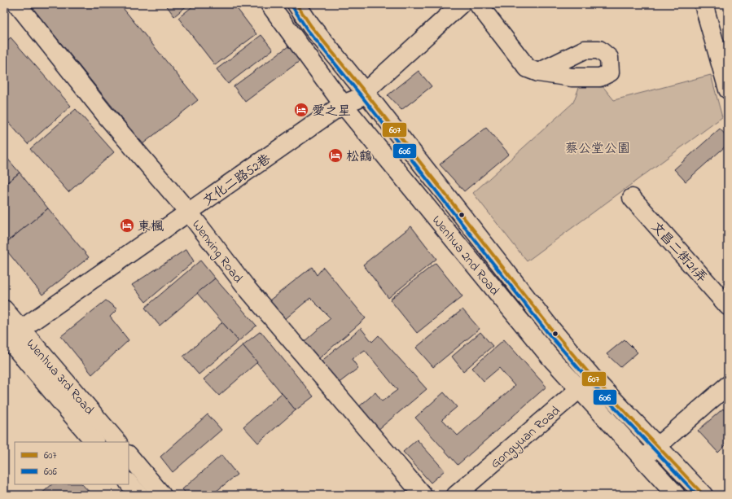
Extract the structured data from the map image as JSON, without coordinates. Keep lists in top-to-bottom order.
{
  "streets": {
    "street": [
      "文化二路52巷",
      "Wenxing Road",
      "文昌二街21弄",
      "Wenhua 2nd Road",
      "Wenhua 3rd Road",
      "Gongyuan Road"
    ]
  },
  "crossings": [
    ["文化二路52巷", "Wenxing Road"],
    ["文化二路52巷", "Wenhua 2nd Road"],
    ["文化二路52巷", "Wenhua 3rd Road"],
    ["Wenhua 2nd Road", "Gongyuan Road"]
  ],
  "parks": ["蔡公堂公園"],
  "places": {
    "hotel": ["愛之星", "松鶴", "東楓"]
  },
  "lines": ["transit line 607", "transit line 606"],
  "legend": ["607", "606"]
}
